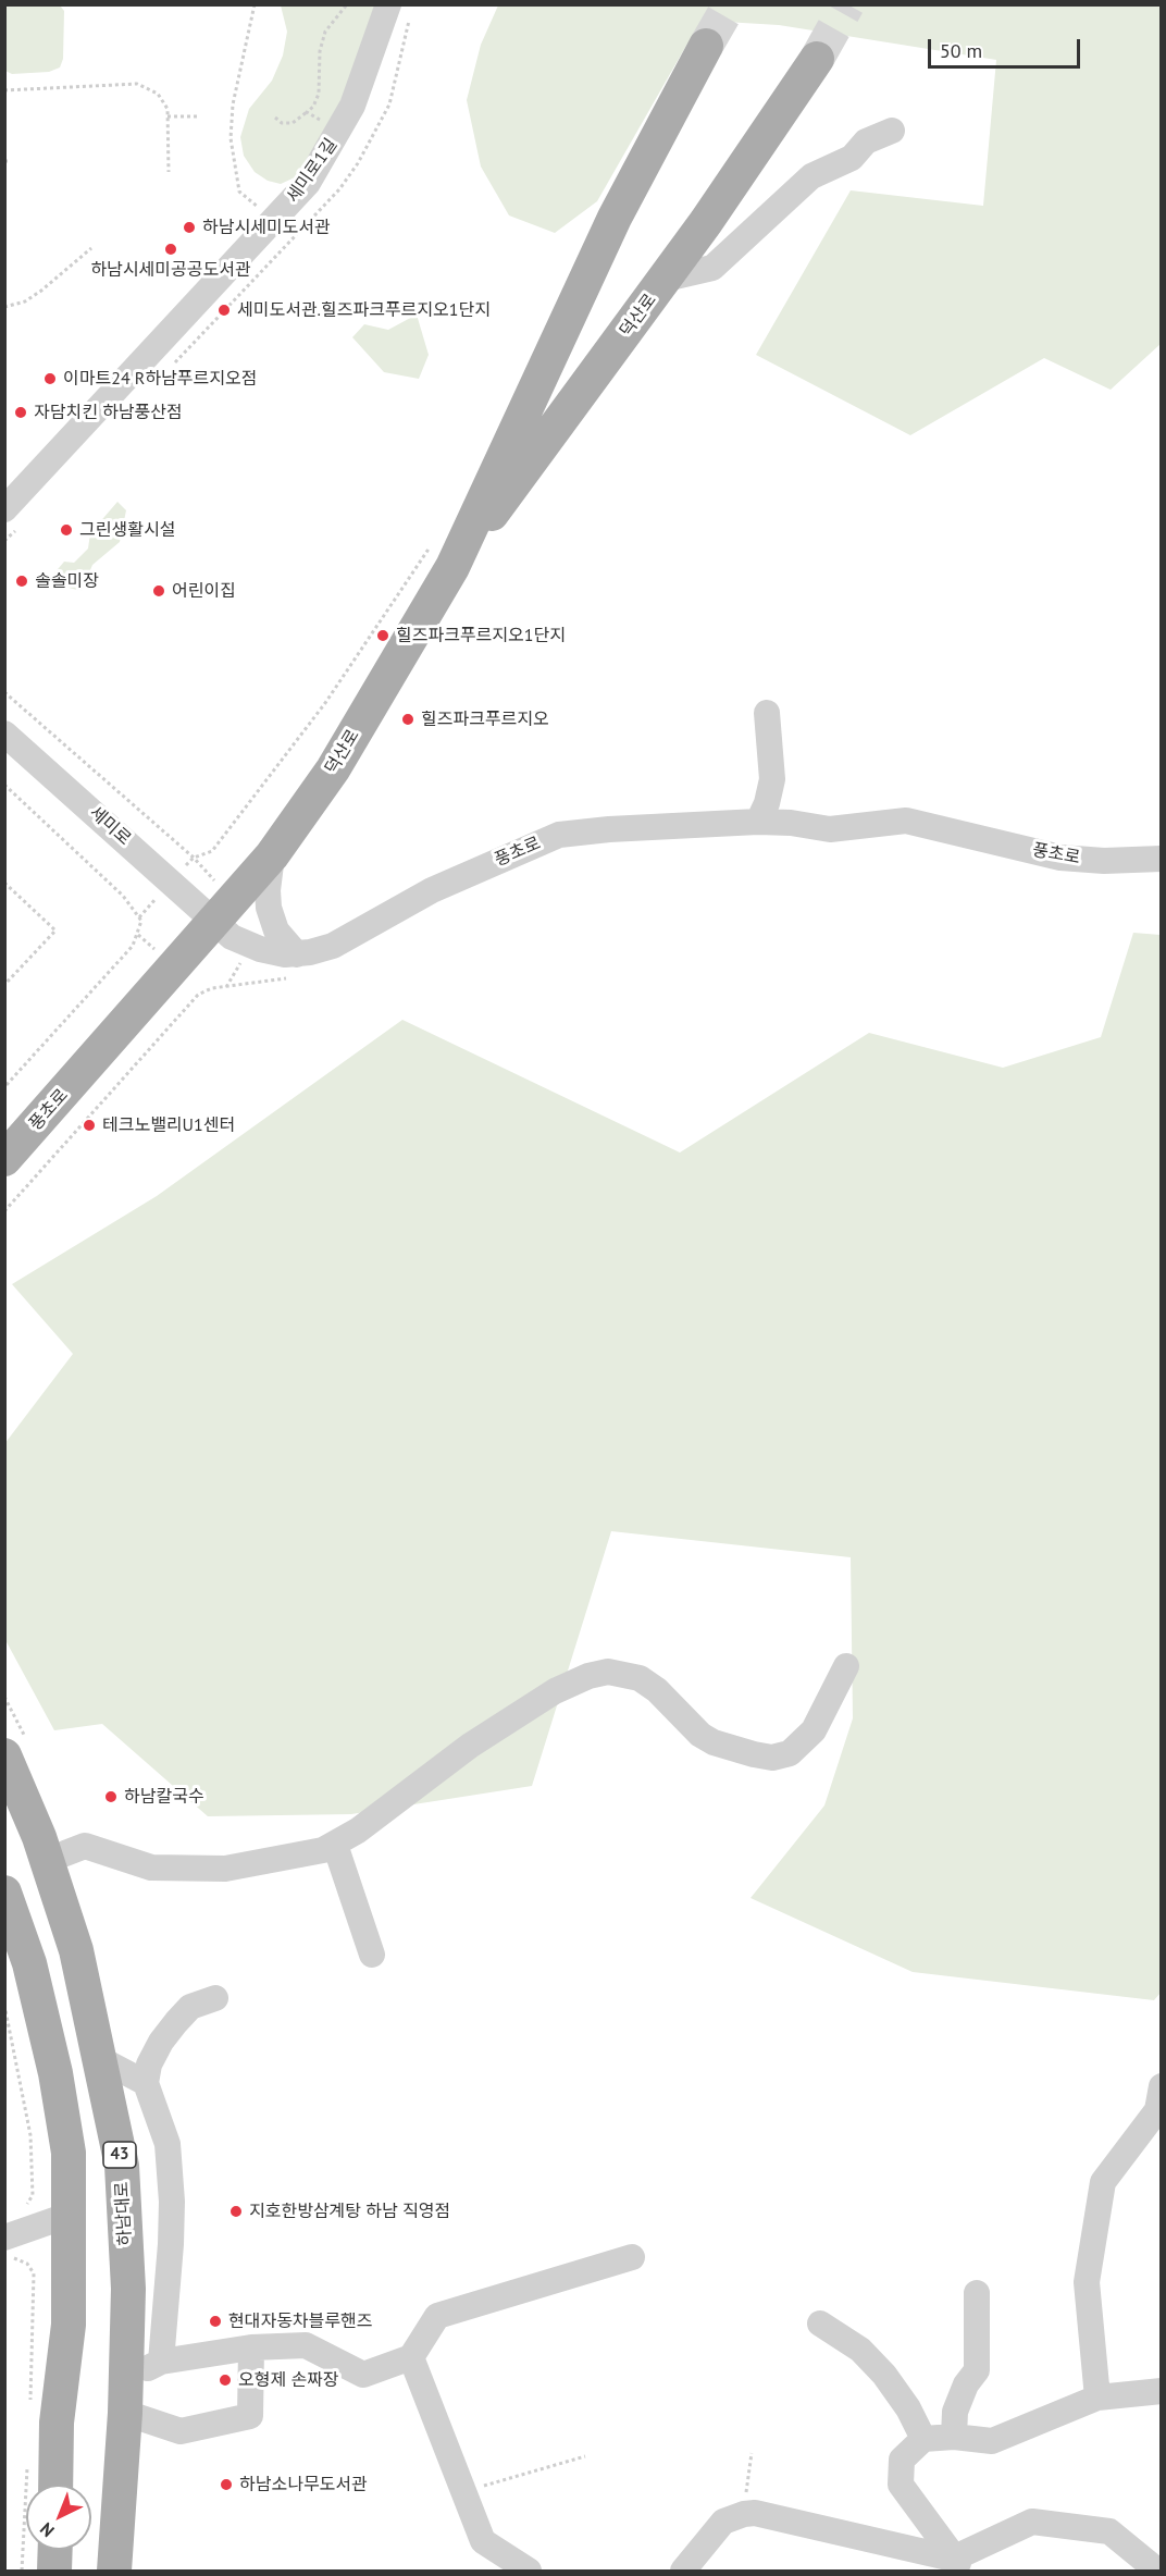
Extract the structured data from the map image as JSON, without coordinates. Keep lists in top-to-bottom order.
{
  "streets": {
    "main road": [
      "덕산로",
      "풍초로",
      "43",
      "하남대로"
    ],
    "street": ["세미로1길", "세미로"]
  },
  "crossings": [
    ["덕산로", "세미로"],
    ["덕산로", "풍초로"],
    ["세미로", "풍초로"]
  ],
  "places": [
    "하남시세미도서관",
    "하남시세미공공도서관",
    "세미도서관.힐즈파크푸르지오1단지",
    "이마트24 R하남푸르지오점",
    "자담치킨 하남풍산점",
    "그린생활시설",
    "솔솔미장",
    "어린이집",
    "힐즈파크푸르지오1단지",
    "힐즈파크푸르지오",
    "테크노밸리U1센터",
    "하남칼국수",
    "지호한방삼계탕 하남 직영점",
    "현대자동차블루핸즈",
    "오형제 손짜장",
    "하남소나무도서관"
  ],
  "scale_bar": "50 m",
  "north": "bottom left"
}
